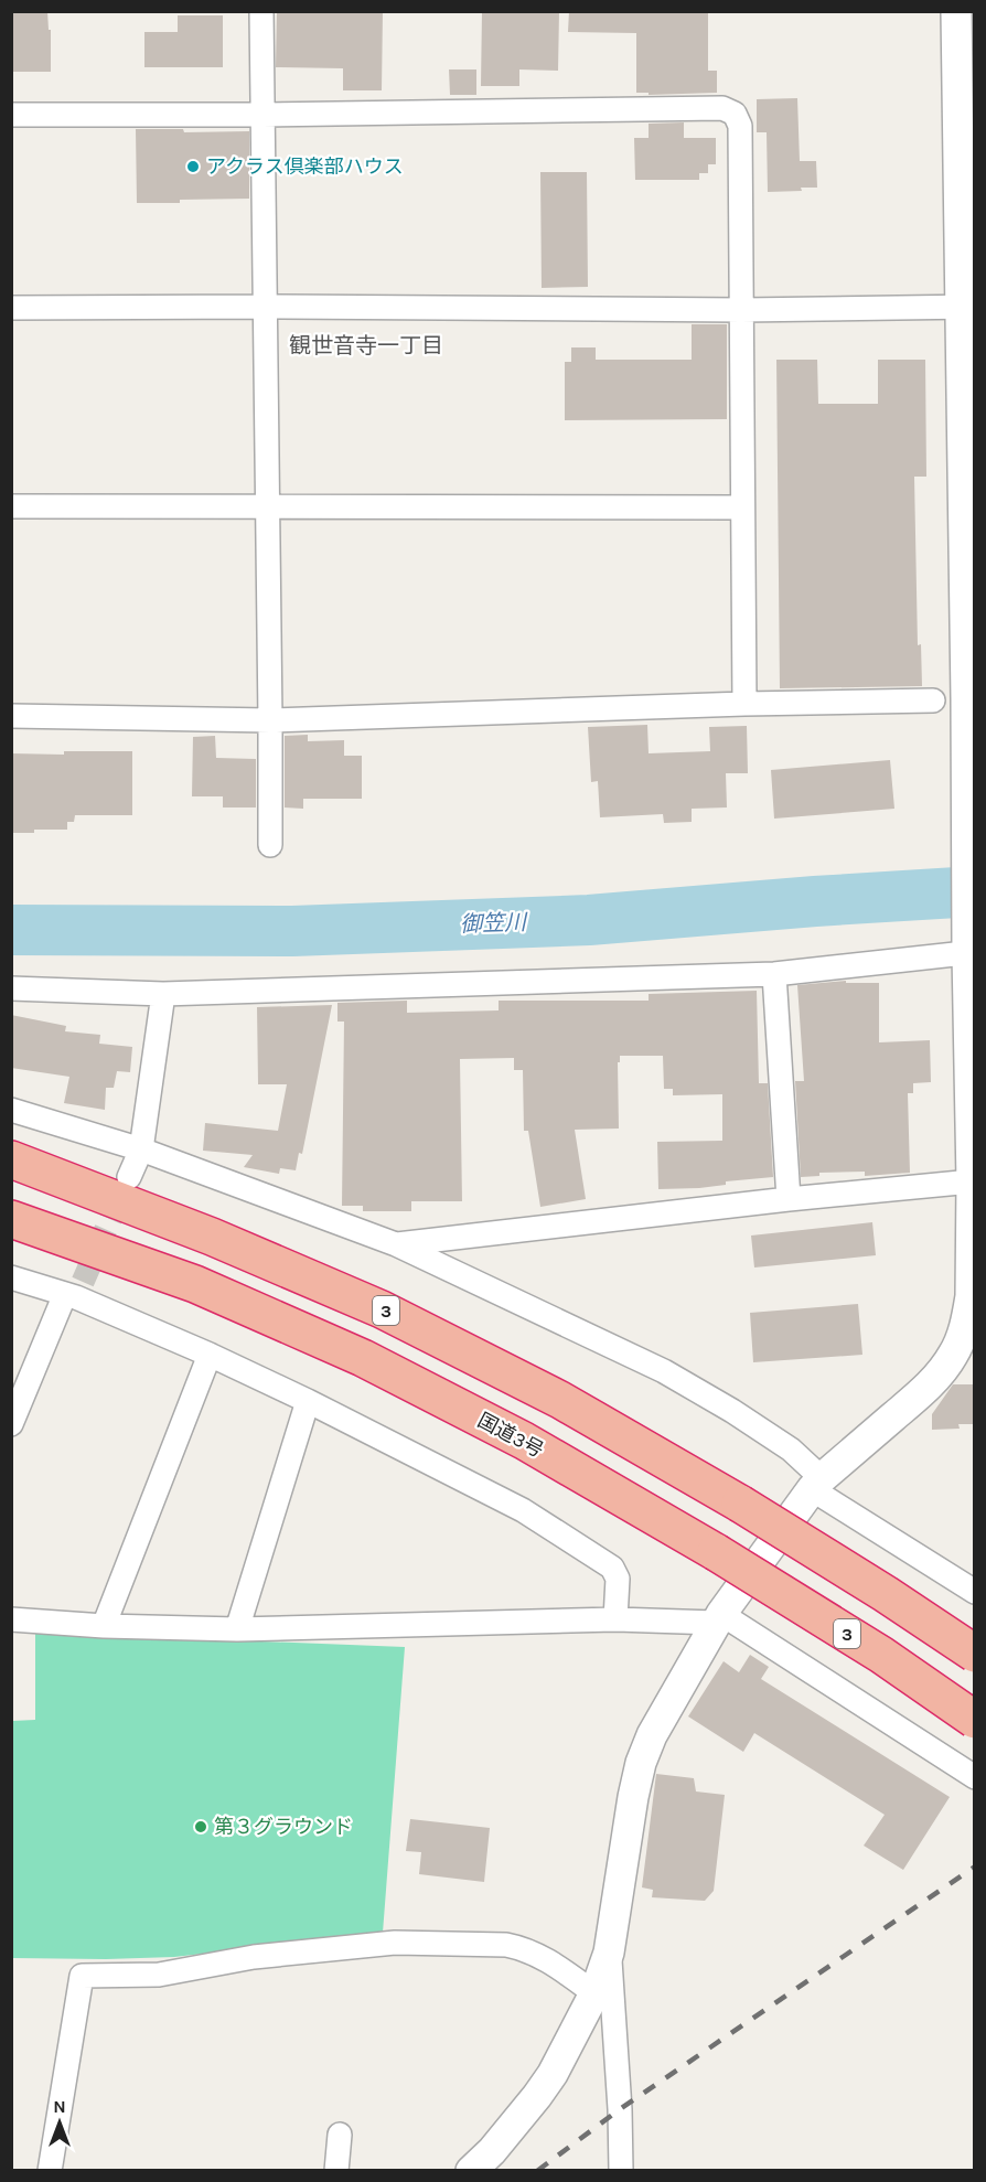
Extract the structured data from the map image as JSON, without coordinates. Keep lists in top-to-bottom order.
{
  "streets": {
    "highway": ["3", "国道3号"]
  },
  "districts": ["観世音寺一丁目"],
  "water": ["御笠川"],
  "places": ["アクラス倶楽部ハウス", "第３グラウンド"],
  "north": "top"
}
